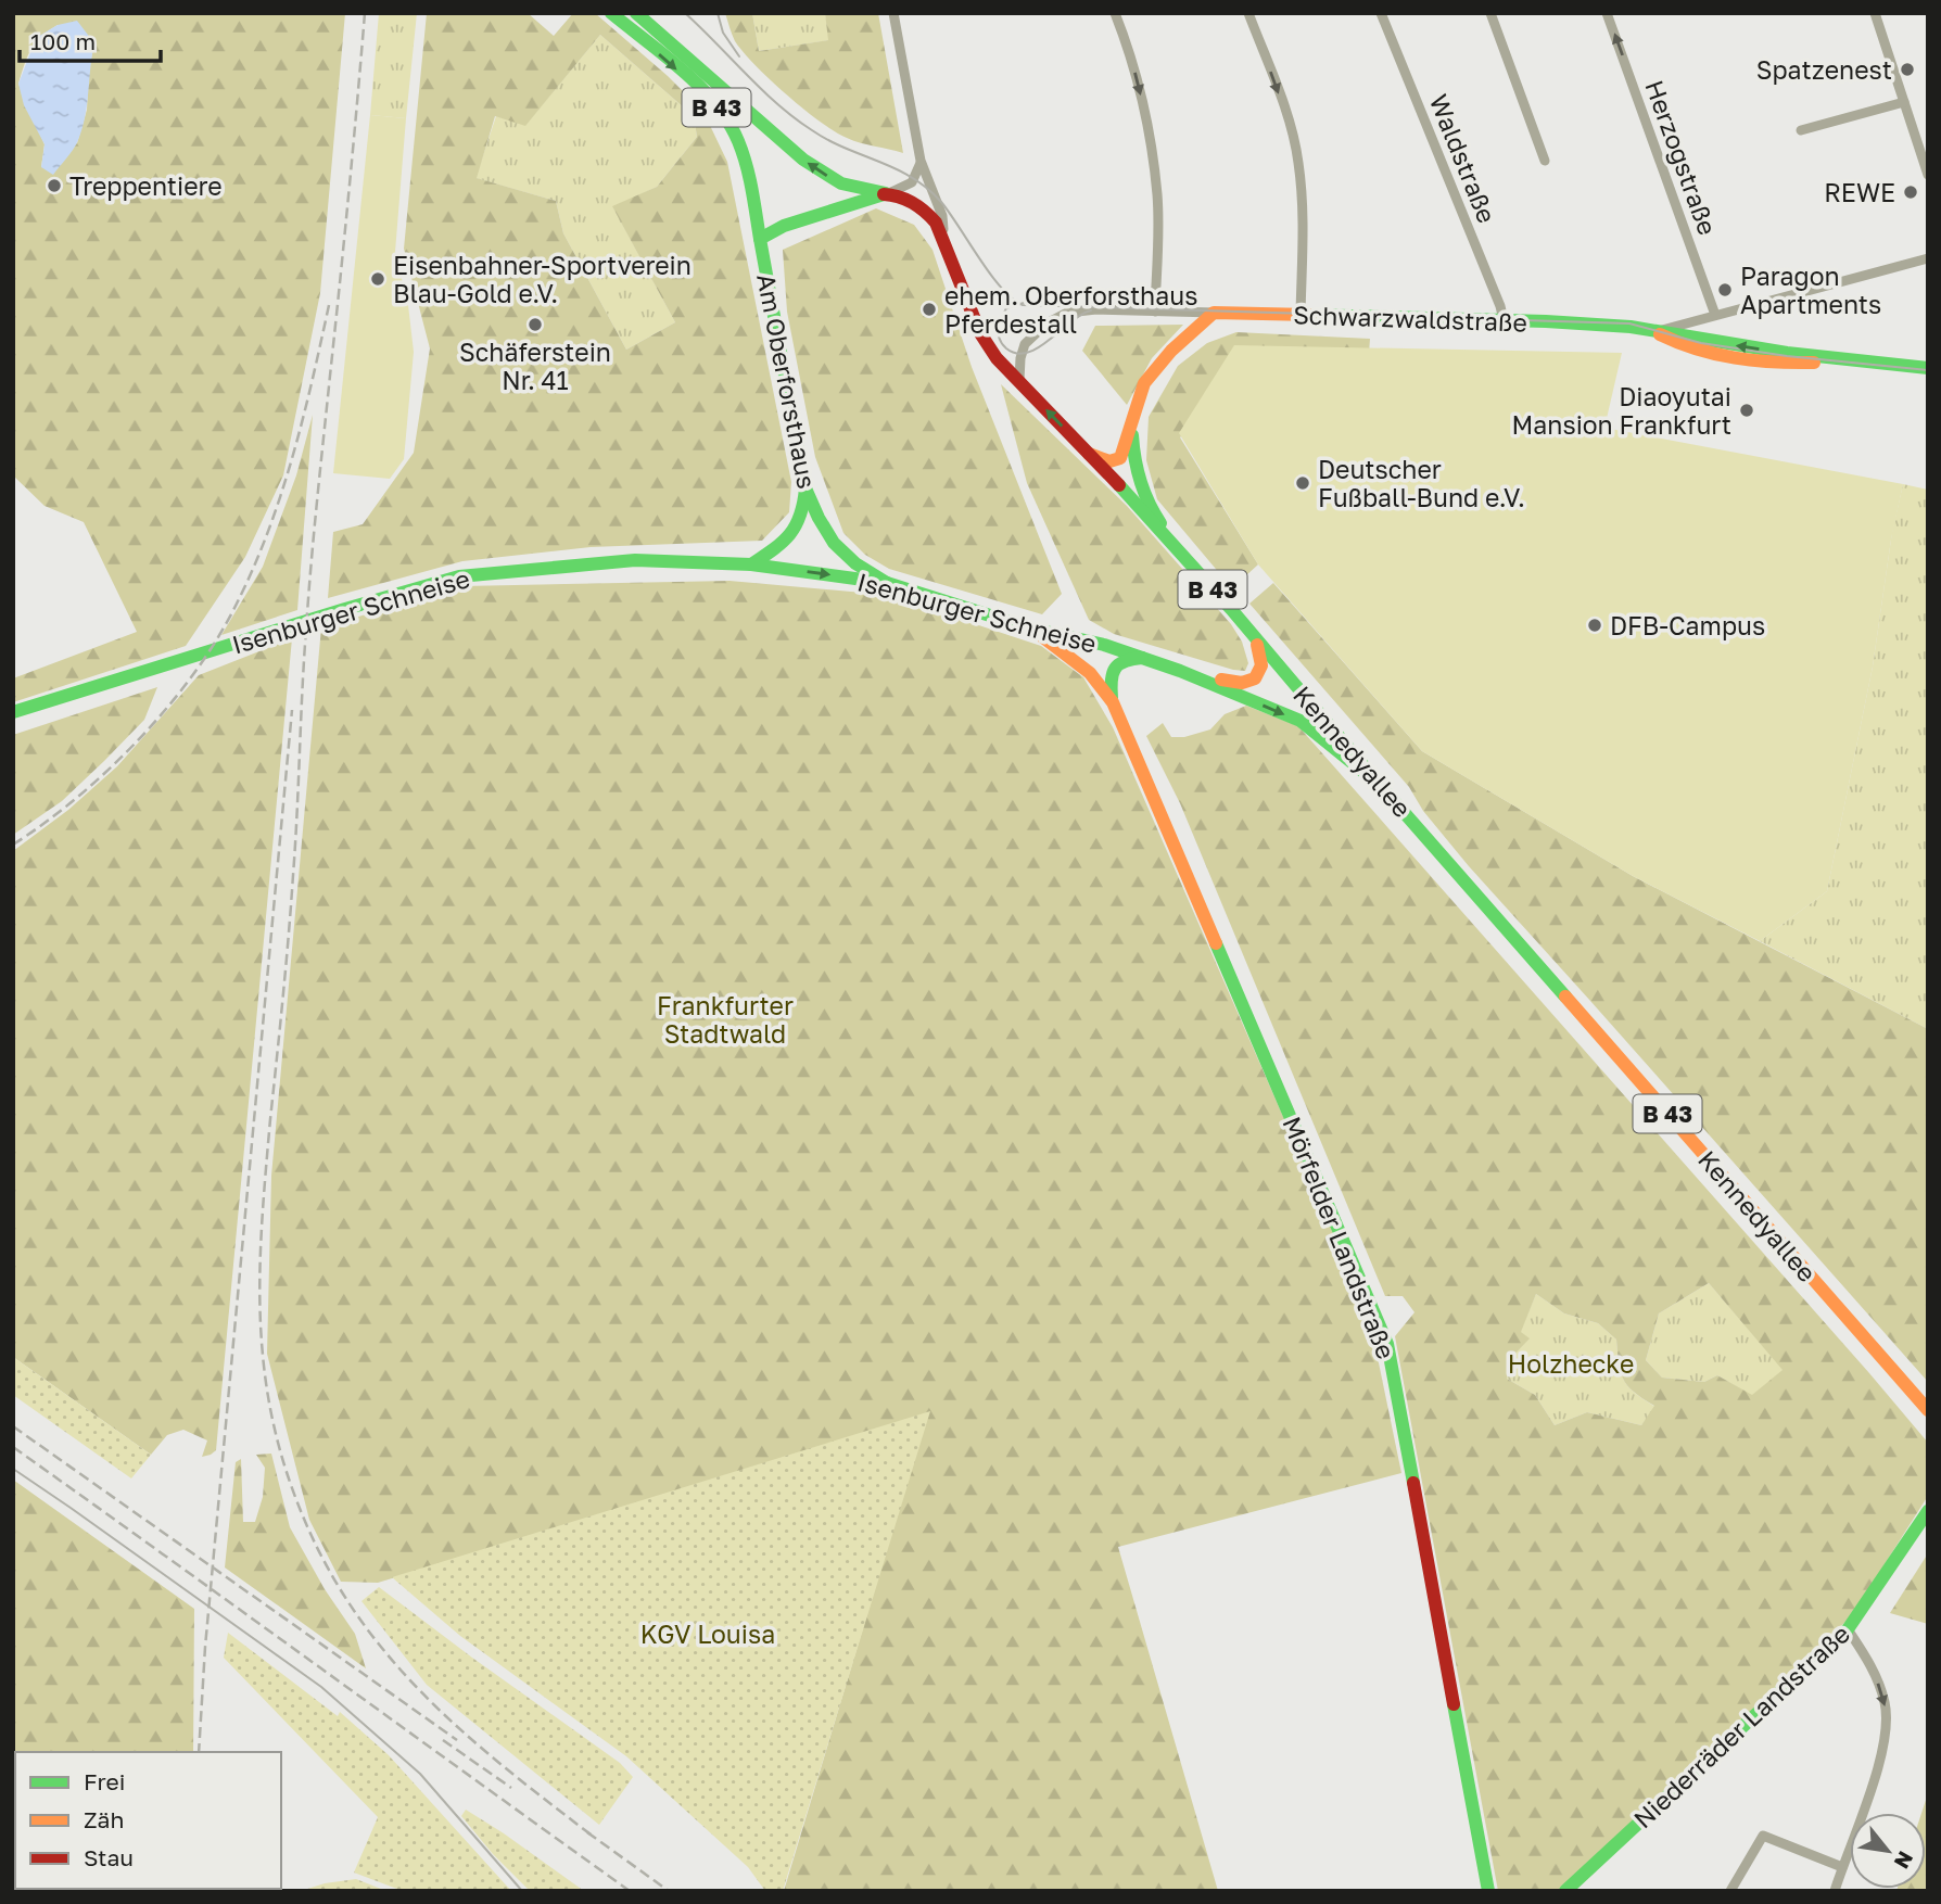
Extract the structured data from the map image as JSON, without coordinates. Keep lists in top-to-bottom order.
{
  "streets": {
    "main road": [
      "B 43",
      "Schwarzwaldstraße",
      "Am Oberforsthaus",
      "Isenburger Schneise",
      "Kennedyallee",
      "Mörfelder Landstraße",
      "Niederräder Landstraße"
    ],
    "street": ["Herzogstraße", "Waldstraße"]
  },
  "crossings": [
    ["B 43", "Am Oberforsthaus"],
    ["B 43", "Kennedyallee"],
    ["Waldstraße", "Schwarzwaldstraße"],
    ["Schwarzwaldstraße", "Kennedyallee"],
    ["Am Oberforsthaus", "Isenburger Schneise"],
    ["Isenburger Schneise", "Kennedyallee"],
    ["Isenburger Schneise", "Mörfelder Landstraße"]
  ],
  "one_way": ["Herzogstraße"],
  "parks": ["Frankfurter Stadtwald", "Holzhecke", "KGV Louisa"],
  "places": [
    "Spatzenest",
    "Treppentiere",
    "REWE",
    "Eisenbahner-Sportverein Blau-Gold e.V.",
    "Paragon Apartments",
    "ehem. Oberforsthaus Pferdestall",
    "Schäferstein Nr. 41",
    "Diaoyutai Mansion Frankfurt",
    "Deutscher Fußball-Bund e.V.",
    "DFB-Campus"
  ],
  "legend": ["Frei", "Zäh", "Stau"],
  "scale_bar": "100 m",
  "north": "bottom right"
}
